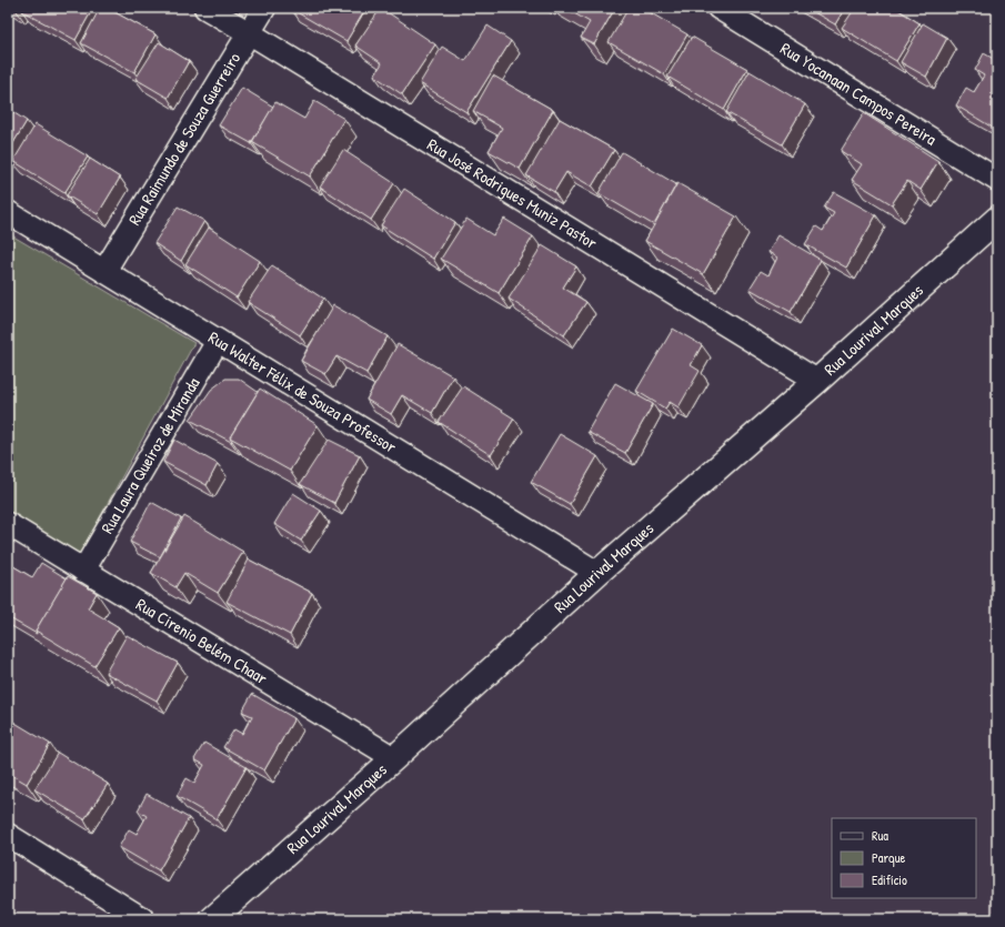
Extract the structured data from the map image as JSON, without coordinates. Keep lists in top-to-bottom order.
{
  "streets": {
    "street": [
      "Rua Yocanaan Campos Pereira",
      "Rua Raimundo de Souza Guerreiro",
      "Rua José Rodrigues Muniz Pastor",
      "Rua Lourival Marques",
      "Rua Walter Félix de Souza Professor",
      "Rua Laura Queiroz de Miranda",
      "Rua Cirenio Belém Chaar"
    ]
  },
  "crossings": [
    ["Rua Raimundo de Souza Guerreiro", "Rua José Rodrigues Muniz Pastor"],
    ["Rua Raimundo de Souza Guerreiro", "Rua Walter Félix de Souza Professor"],
    ["Rua José Rodrigues Muniz Pastor", "Rua Lourival Marques"],
    ["Rua Lourival Marques", "Rua Walter Félix de Souza Professor"],
    ["Rua Lourival Marques", "Rua Cirenio Belém Chaar"],
    ["Rua Walter Félix de Souza Professor", "Rua Laura Queiroz de Miranda"],
    ["Rua Laura Queiroz de Miranda", "Rua Cirenio Belém Chaar"]
  ],
  "legend": ["Rua", "Parque", "Edifício"]
}
